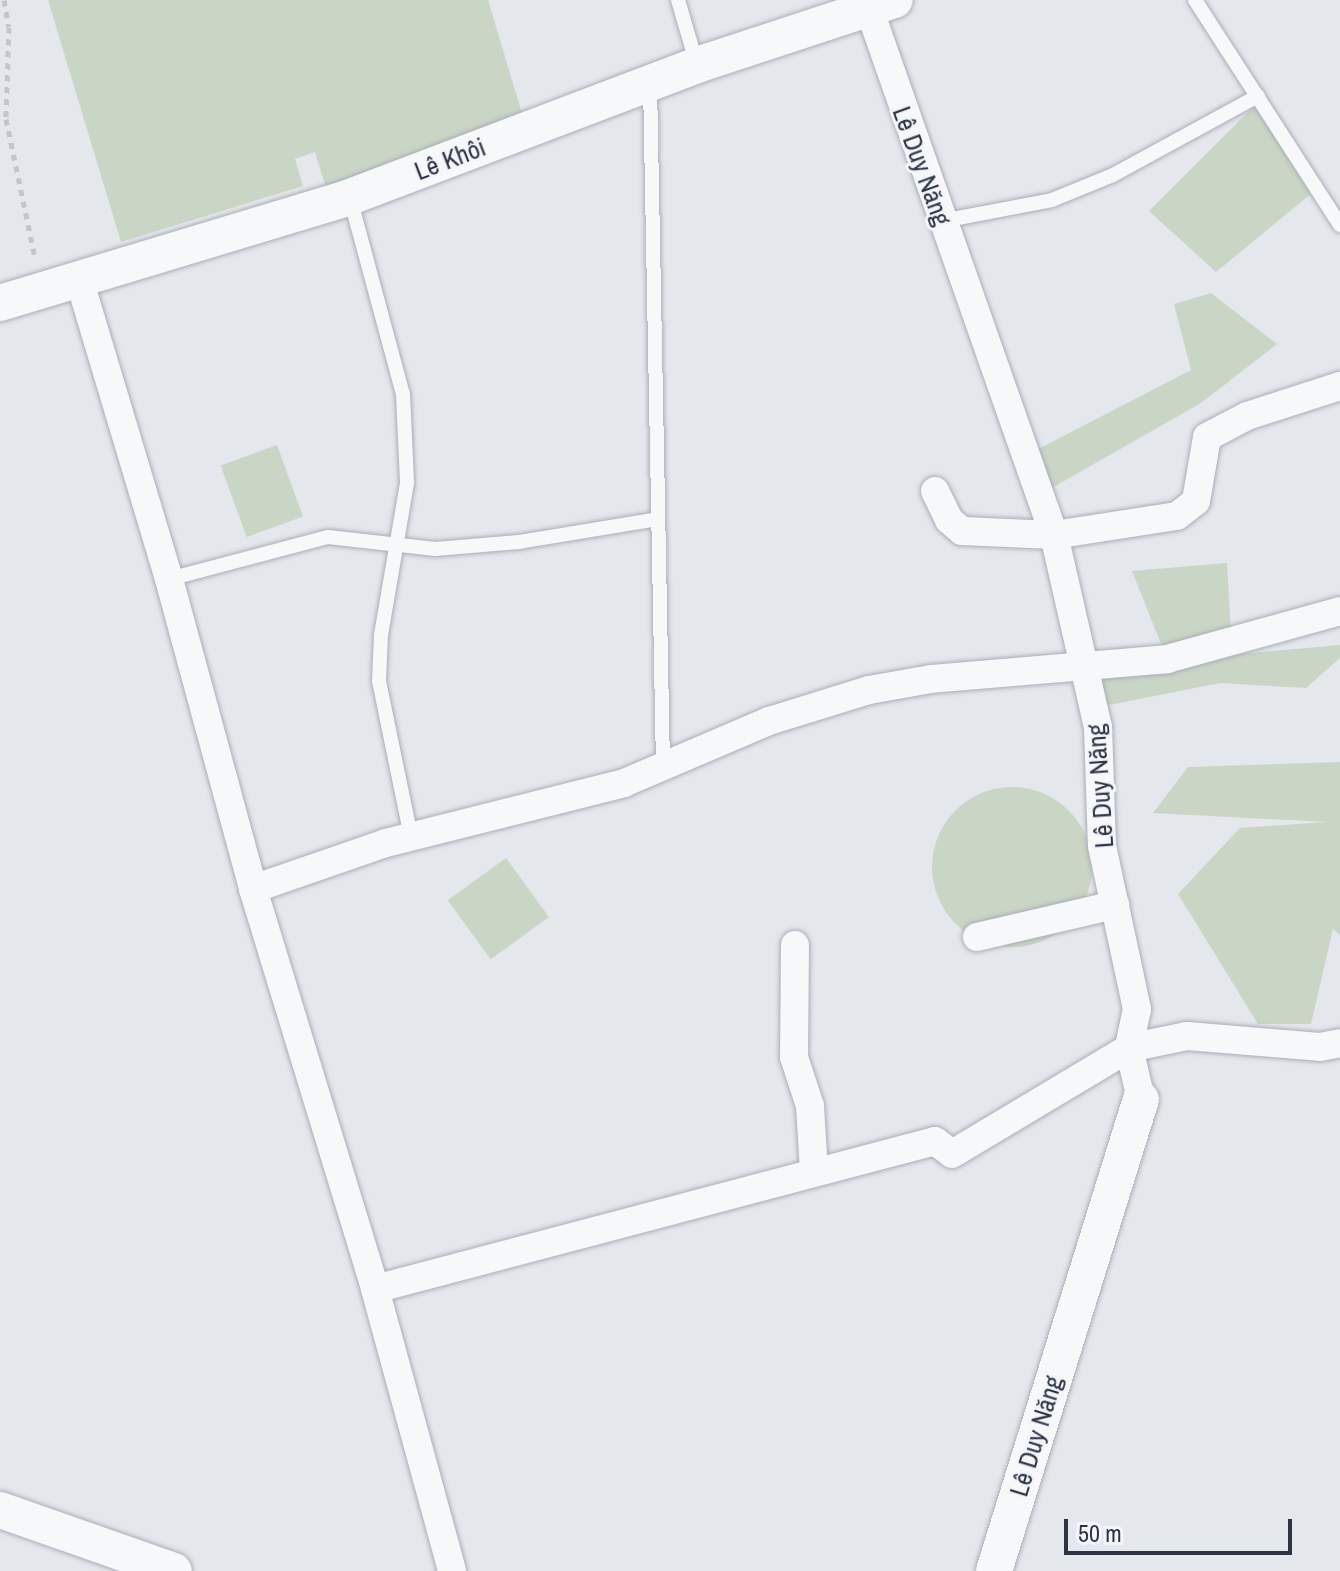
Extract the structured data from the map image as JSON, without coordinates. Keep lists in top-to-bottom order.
{
  "streets": {
    "street": ["Lê Khôi", "Lê Duy Năng"]
  },
  "crossings": [
    ["Lê Khôi", "Lê Duy Năng"]
  ],
  "scale_bar": "50 m"
}
